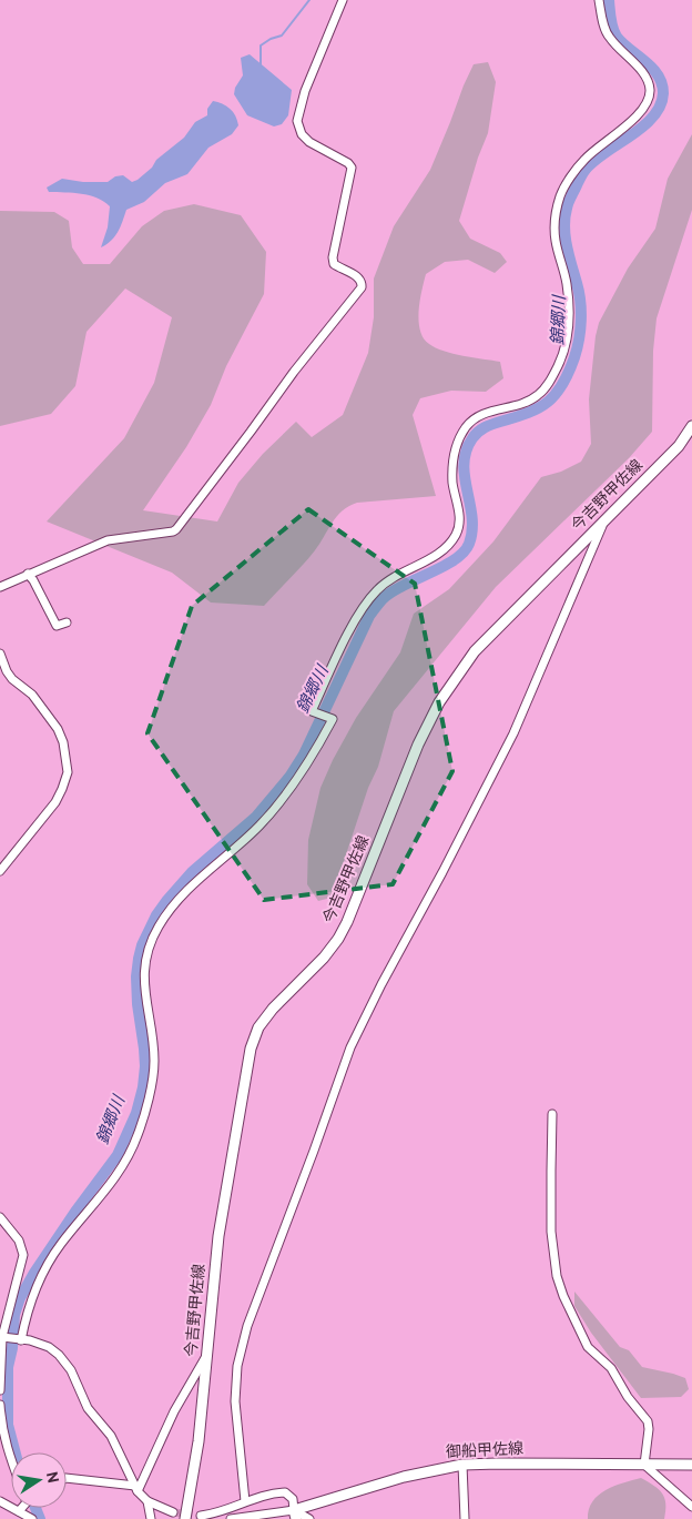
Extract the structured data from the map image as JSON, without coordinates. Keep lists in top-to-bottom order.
{
  "streets": {
    "main road": ["今吉野甲佐線", "御船甲佐線"]
  },
  "water": ["錦郷川"],
  "north": "right"
}
